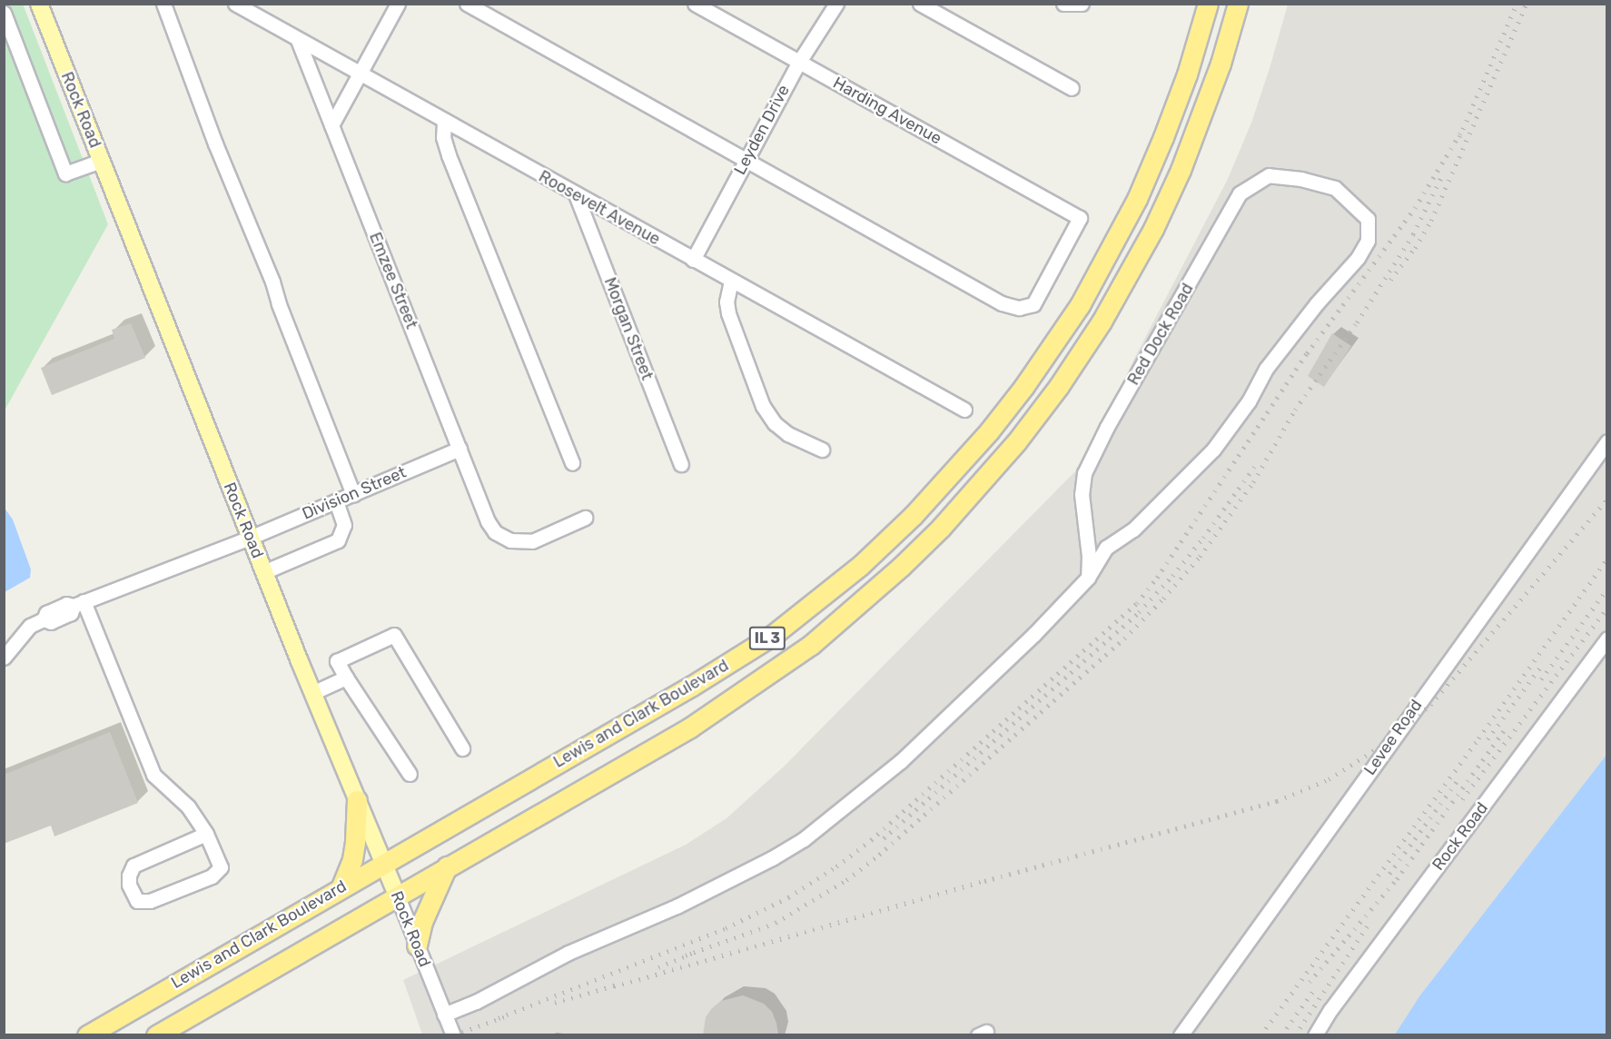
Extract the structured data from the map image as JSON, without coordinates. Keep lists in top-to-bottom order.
{
  "streets": {
    "highway": ["IL 3", "Lewis and Clark Boulevard"],
    "main road": ["Rock Road"],
    "street": [
      "Harding Avenue",
      "Leyden Drive",
      "Roosevelt Avenue",
      "Emzee Street",
      "Morgan Street",
      "Red Dock Road",
      "Division Street",
      "Levee Road"
    ]
  },
  "crossings": [
    ["Rock Road", "Division Street"],
    ["Rock Road", "Lewis and Clark Boulevard"],
    ["Harding Avenue", "Leyden Drive"],
    ["Leyden Drive", "Roosevelt Avenue"],
    ["Roosevelt Avenue", "Emzee Street"],
    ["Roosevelt Avenue", "Morgan Street"],
    ["Emzee Street", "Division Street"]
  ]
}
